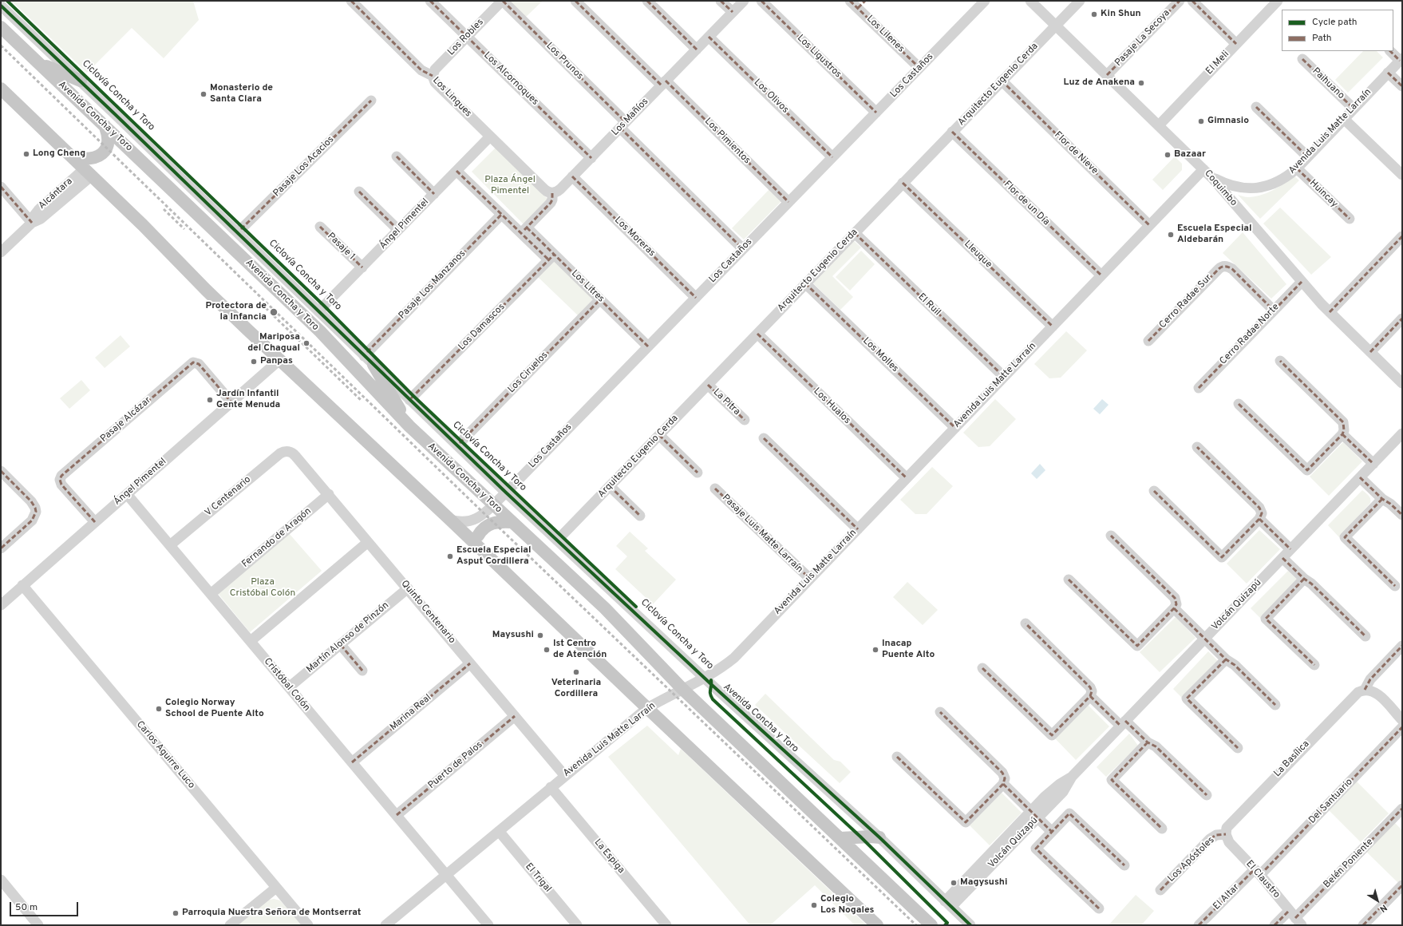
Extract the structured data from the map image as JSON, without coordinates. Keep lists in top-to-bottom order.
{
  "streets": {
    "main road": ["Avenida Concha y Toro"],
    "street": [
      "Los Lilenes",
      "Los Robles",
      "Pasaje La Secoya",
      "Los Ligustros",
      "Los Prunos",
      "El Meli",
      "Los Castaños",
      "Los Alcornoques",
      "Paihuano",
      "Arquitecto Eugenio Cerda",
      "Los Olivos",
      "Los Lingues",
      "Los Mañíos",
      "Avenida Luis Matte Larraín",
      "Los Pimientos",
      "Flor de Nieve",
      "Pasaje Los Acacios",
      "Coquimbo",
      "Alcántara",
      "Huincay",
      "Flor de un Día",
      "Ángel Pimentel",
      "Los Moreras",
      "Pasaje 1",
      "Lleuque",
      "Pasaje Los Manzanos",
      "Los Litres",
      "Cerro Radae Sur",
      "El Ruil",
      "Los Damascos",
      "Cerro Radae Norte",
      "Los Molles",
      "Los Ciruelos",
      "La Pitra",
      "Los Hualos",
      "Pasaje Alcázar",
      "V Centenario",
      "Pasaje Luis Matte Larraín",
      "Fernando de Aragón",
      "Volcán Quizapú",
      "Quinto Centenario",
      "Martín Alonso de Pinzón",
      "Cristóbal Colón",
      "Marina Real",
      "Carlos Aguirre Luco",
      "La Basílica",
      "Puerto de Palos",
      "Del Santuario",
      "La Espiga",
      "Los Apóstoles",
      "Belén Poniente",
      "El Trigal",
      "El Claustro",
      "El Altar"
    ],
    "cycle path": ["Ciclovía Concha y Toro"]
  },
  "crossings": [
    ["Los Lilenes", "Los Castaños"],
    ["Los Robles", "Los Prunos"],
    ["Los Robles", "Los Alcornoques"],
    ["Los Robles", "Los Lingues"],
    ["Pasaje La Secoya", "Coquimbo"],
    ["Los Ligustros", "Los Castaños"],
    ["Los Prunos", "Los Castaños"],
    ["Los Prunos", "Los Mañíos"],
    ["El Meli", "Coquimbo"],
    ["Los Castaños", "Los Olivos"],
    ["Los Castaños", "Avenida Concha y Toro"],
    ["Los Castaños", "Los Pimientos"],
    ["Los Castaños", "Los Moreras"],
    ["Los Castaños", "Los Litres"],
    ["Los Alcornoques", "Los Mañíos"],
    ["Paihuano", "Avenida Luis Matte Larraín"],
    ["Arquitecto Eugenio Cerda", "Avenida Concha y Toro"],
    ["Arquitecto Eugenio Cerda", "Flor de Nieve"],
    ["Arquitecto Eugenio Cerda", "Coquimbo"],
    ["Arquitecto Eugenio Cerda", "Flor de un Día"],
    ["Arquitecto Eugenio Cerda", "Lleuque"],
    ["Arquitecto Eugenio Cerda", "El Ruil"],
    ["Arquitecto Eugenio Cerda", "Los Molles"],
    ["Arquitecto Eugenio Cerda", "La Pitra"],
    ["Arquitecto Eugenio Cerda", "Los Hualos"],
    ["Los Olivos", "Los Mañíos"],
    ["Los Lingues", "Los Mañíos"],
    ["Los Lingues", "Ángel Pimentel"],
    ["Avenida Concha y Toro", "Avenida Luis Matte Larraín"],
    ["Avenida Concha y Toro", "Pasaje Los Acacios"],
    ["Avenida Concha y Toro", "Ángel Pimentel"],
    ["Avenida Concha y Toro", "Pasaje Los Manzanos"],
    ["Avenida Concha y Toro", "Los Damascos"],
    ["Avenida Concha y Toro", "Los Ciruelos"],
    ["Avenida Concha y Toro", "Volcán Quizapú"],
    ["Los Mañíos", "Los Pimientos"],
    ["Los Mañíos", "Los Moreras"],
    ["Avenida Luis Matte Larraín", "Flor de Nieve"],
    ["Avenida Luis Matte Larraín", "Coquimbo"],
    ["Avenida Luis Matte Larraín", "Huincay"],
    ["Avenida Luis Matte Larraín", "Flor de un Día"],
    ["Avenida Luis Matte Larraín", "Lleuque"],
    ["Avenida Luis Matte Larraín", "El Ruil"],
    ["Avenida Luis Matte Larraín", "Los Molles"],
    ["Avenida Luis Matte Larraín", "Los Hualos"],
    ["Avenida Luis Matte Larraín", "Pasaje Luis Matte Larraín"],
    ["Avenida Luis Matte Larraín", "Quinto Centenario"],
    ["Avenida Luis Matte Larraín", "Cristóbal Colón"],
    ["Avenida Luis Matte Larraín", "La Espiga"],
    ["Avenida Luis Matte Larraín", "El Trigal"],
    ["Coquimbo", "Cerro Radae Norte"],
    ["Ángel Pimentel", "Pasaje 1"],
    ["Ángel Pimentel", "Los Litres"],
    ["Ángel Pimentel", "Pasaje Alcázar"],
    ["Ángel Pimentel", "Cristóbal Colón"],
    ["Ángel Pimentel", "Carlos Aguirre Luco"],
    ["Pasaje Los Manzanos", "Los Litres"],
    ["Los Litres", "Los Damascos"],
    ["Los Litres", "Los Ciruelos"],
    ["Cerro Radae Sur", "Cerro Radae Norte"],
    ["V Centenario", "Quinto Centenario"],
    ["V Centenario", "Cristóbal Colón"],
    ["Fernando de Aragón", "Quinto Centenario"],
    ["Fernando de Aragón", "Cristóbal Colón"],
    ["Quinto Centenario", "Martín Alonso de Pinzón"],
    ["Quinto Centenario", "Marina Real"],
    ["Quinto Centenario", "Puerto de Palos"],
    ["Martín Alonso de Pinzón", "Cristóbal Colón"],
    ["Cristóbal Colón", "Marina Real"],
    ["Cristóbal Colón", "Puerto de Palos"],
    ["La Basílica", "Los Apóstoles"],
    ["La Basílica", "El Claustro"],
    ["Del Santuario", "El Claustro"],
    ["Del Santuario", "El Altar"],
    ["Los Apóstoles", "El Claustro"],
    ["Belén Poniente", "El Claustro"],
    ["El Claustro", "El Altar"]
  ],
  "parks": ["Plaza Ángel Pimentel", "Plaza Cristóbal Colón"],
  "places": [
    "Kin Shun",
    "Luz de Anakena",
    "Monasterio de Santa Clara",
    "Gimnasio",
    "Long Cheng",
    "Bazaar",
    "Escuela Especial Aldebarán",
    "Protectora de la Infancia",
    "Mariposa del Chagual",
    "Panpas",
    "Jardín Infantil Gente Menuda",
    "Escuela Especial Asput Cordillera",
    "Maysushi",
    "Ist Centro de Atención",
    "Inacap Puente Alto",
    "Veterinaria Cordillera",
    "Colegio Norway School de Puente Alto",
    "Magysushi",
    "Colegio Los Nogales",
    "Parroquia Nuestra Señora de Montserrat"
  ],
  "legend": ["Cycle path", "Path"],
  "scale_bar": "50 m",
  "north": "bottom right"
}
